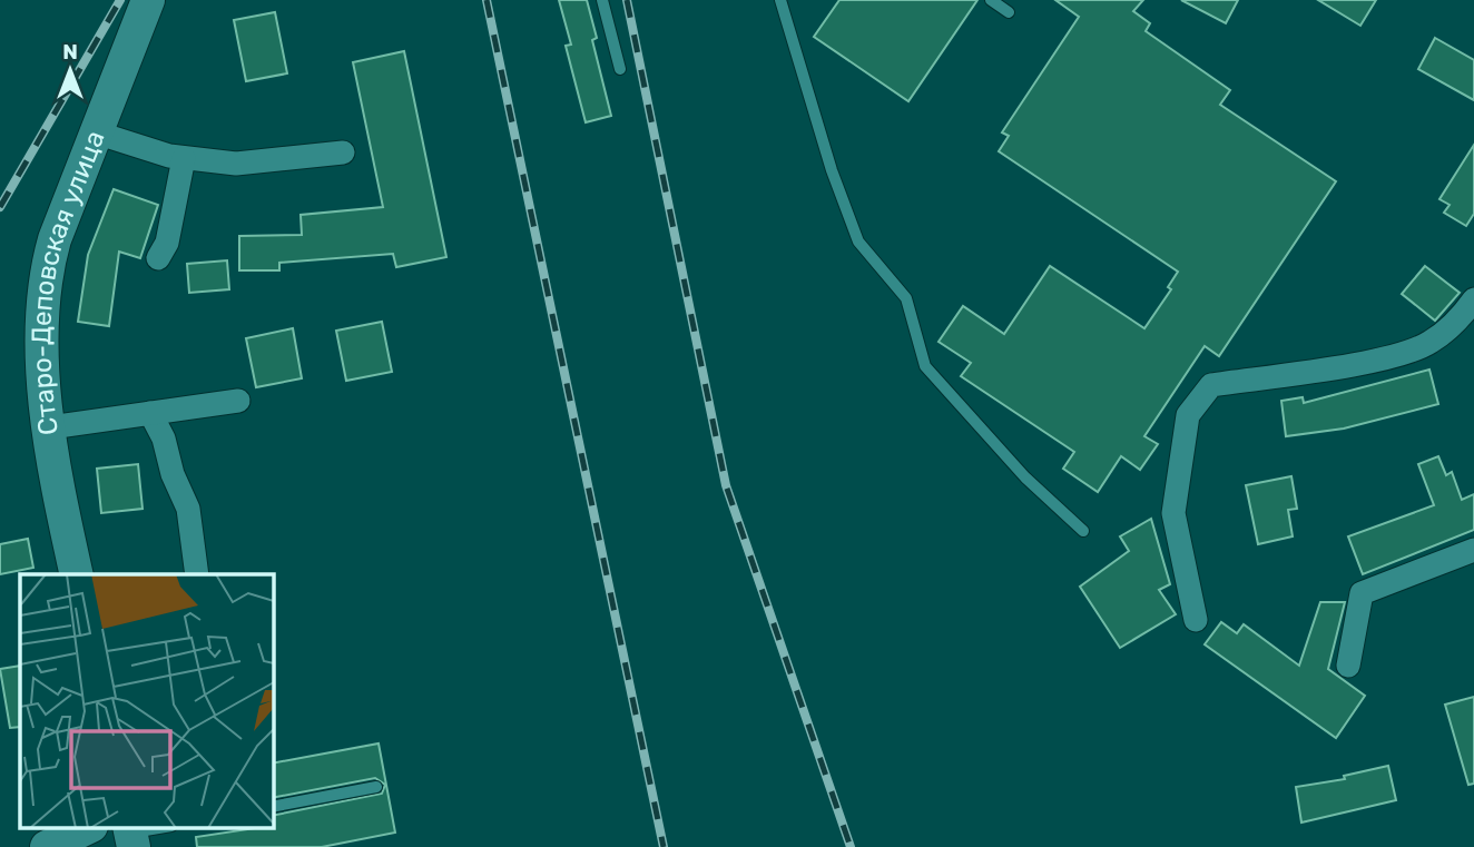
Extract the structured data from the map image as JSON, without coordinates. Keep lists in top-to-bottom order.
{
  "streets": {
    "main road": ["Старо-Деповская улица"]
  },
  "north": "top"
}
